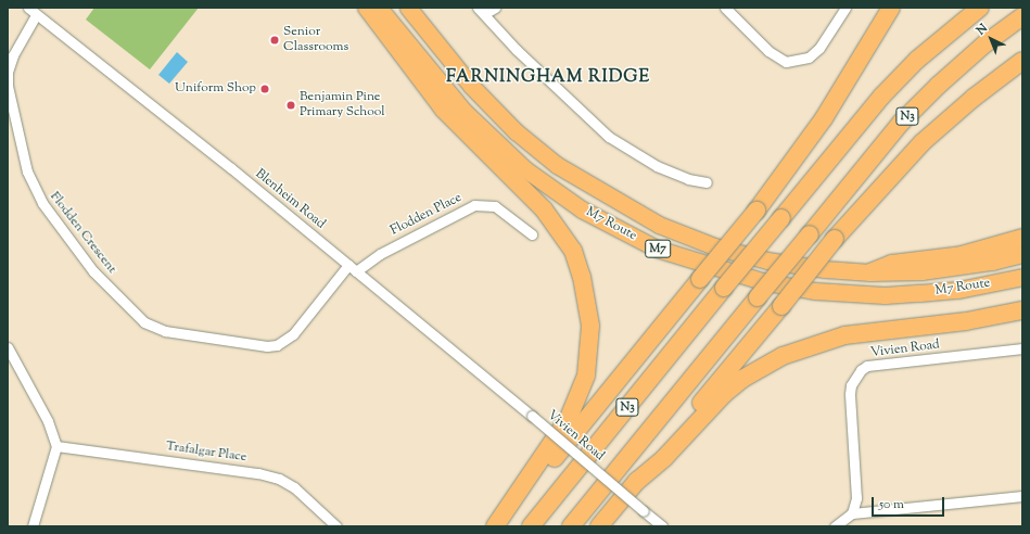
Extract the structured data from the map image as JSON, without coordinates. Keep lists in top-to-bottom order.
{
  "streets": {
    "highway": ["N3", "M7 Route", "M7"],
    "street": [
      "Blenheim Road",
      "Flodden Place",
      "Flodden Crescent",
      "Vivien Road",
      "Trafalgar Place"
    ]
  },
  "crossings": [
    ["Blenheim Road", "Flodden Place"],
    ["Blenheim Road", "Flodden Crescent"],
    ["Blenheim Road", "Vivien Road"],
    ["Flodden Place", "Flodden Crescent"]
  ],
  "districts": ["FARNINGHAM RIDGE"],
  "places": ["Senior Classrooms", "Uniform Shop", "Benjamin Pine Primary School"],
  "scale_bar": "50 m",
  "north": "top left"
}
